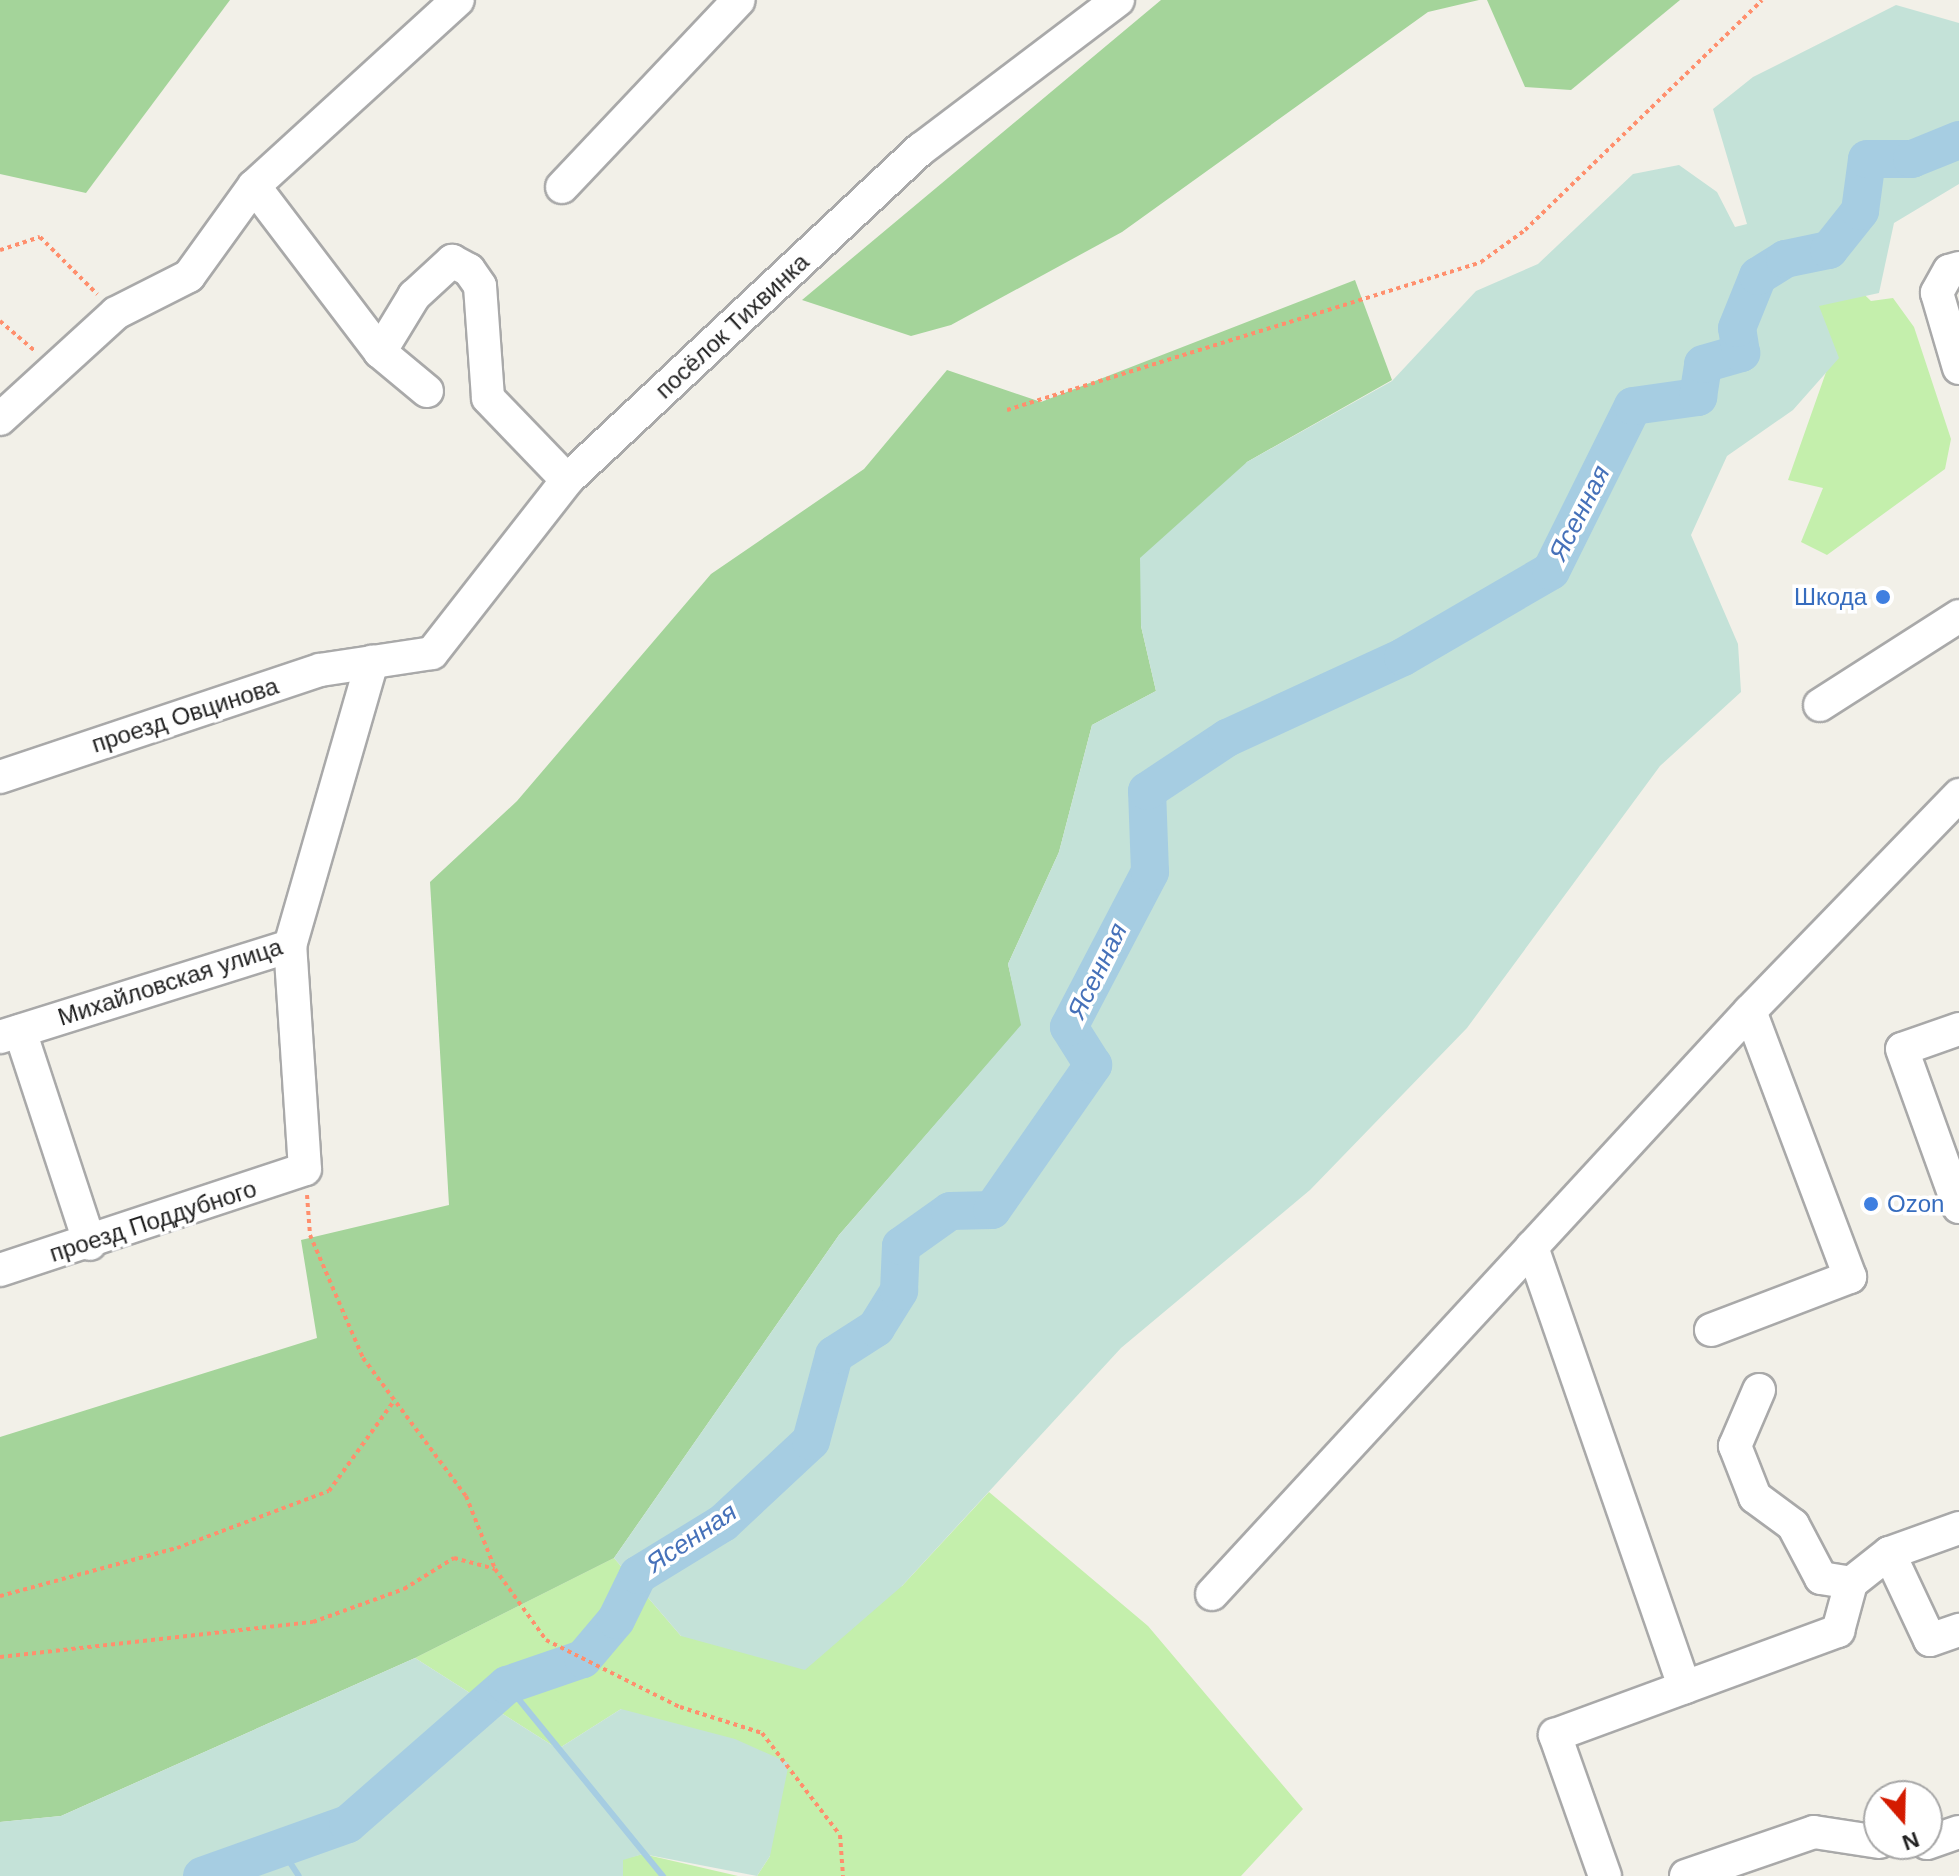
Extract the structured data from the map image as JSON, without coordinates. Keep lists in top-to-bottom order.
{
  "streets": {
    "street": [
      "посёлок Тихвинка",
      "проезд Овцинова",
      "Михайловская улица",
      "проезд Поддубного"
    ]
  },
  "crossings": [
    ["посёлок Тихвинка", "проезд Овцинова"],
    ["посёлок Тихвинка", "Михайловская улица"],
    ["проезд Овцинова", "Михайловская улица"]
  ],
  "water": ["Ясенная"],
  "places": ["Шкода", "Ozon"],
  "north": "bottom"
}
